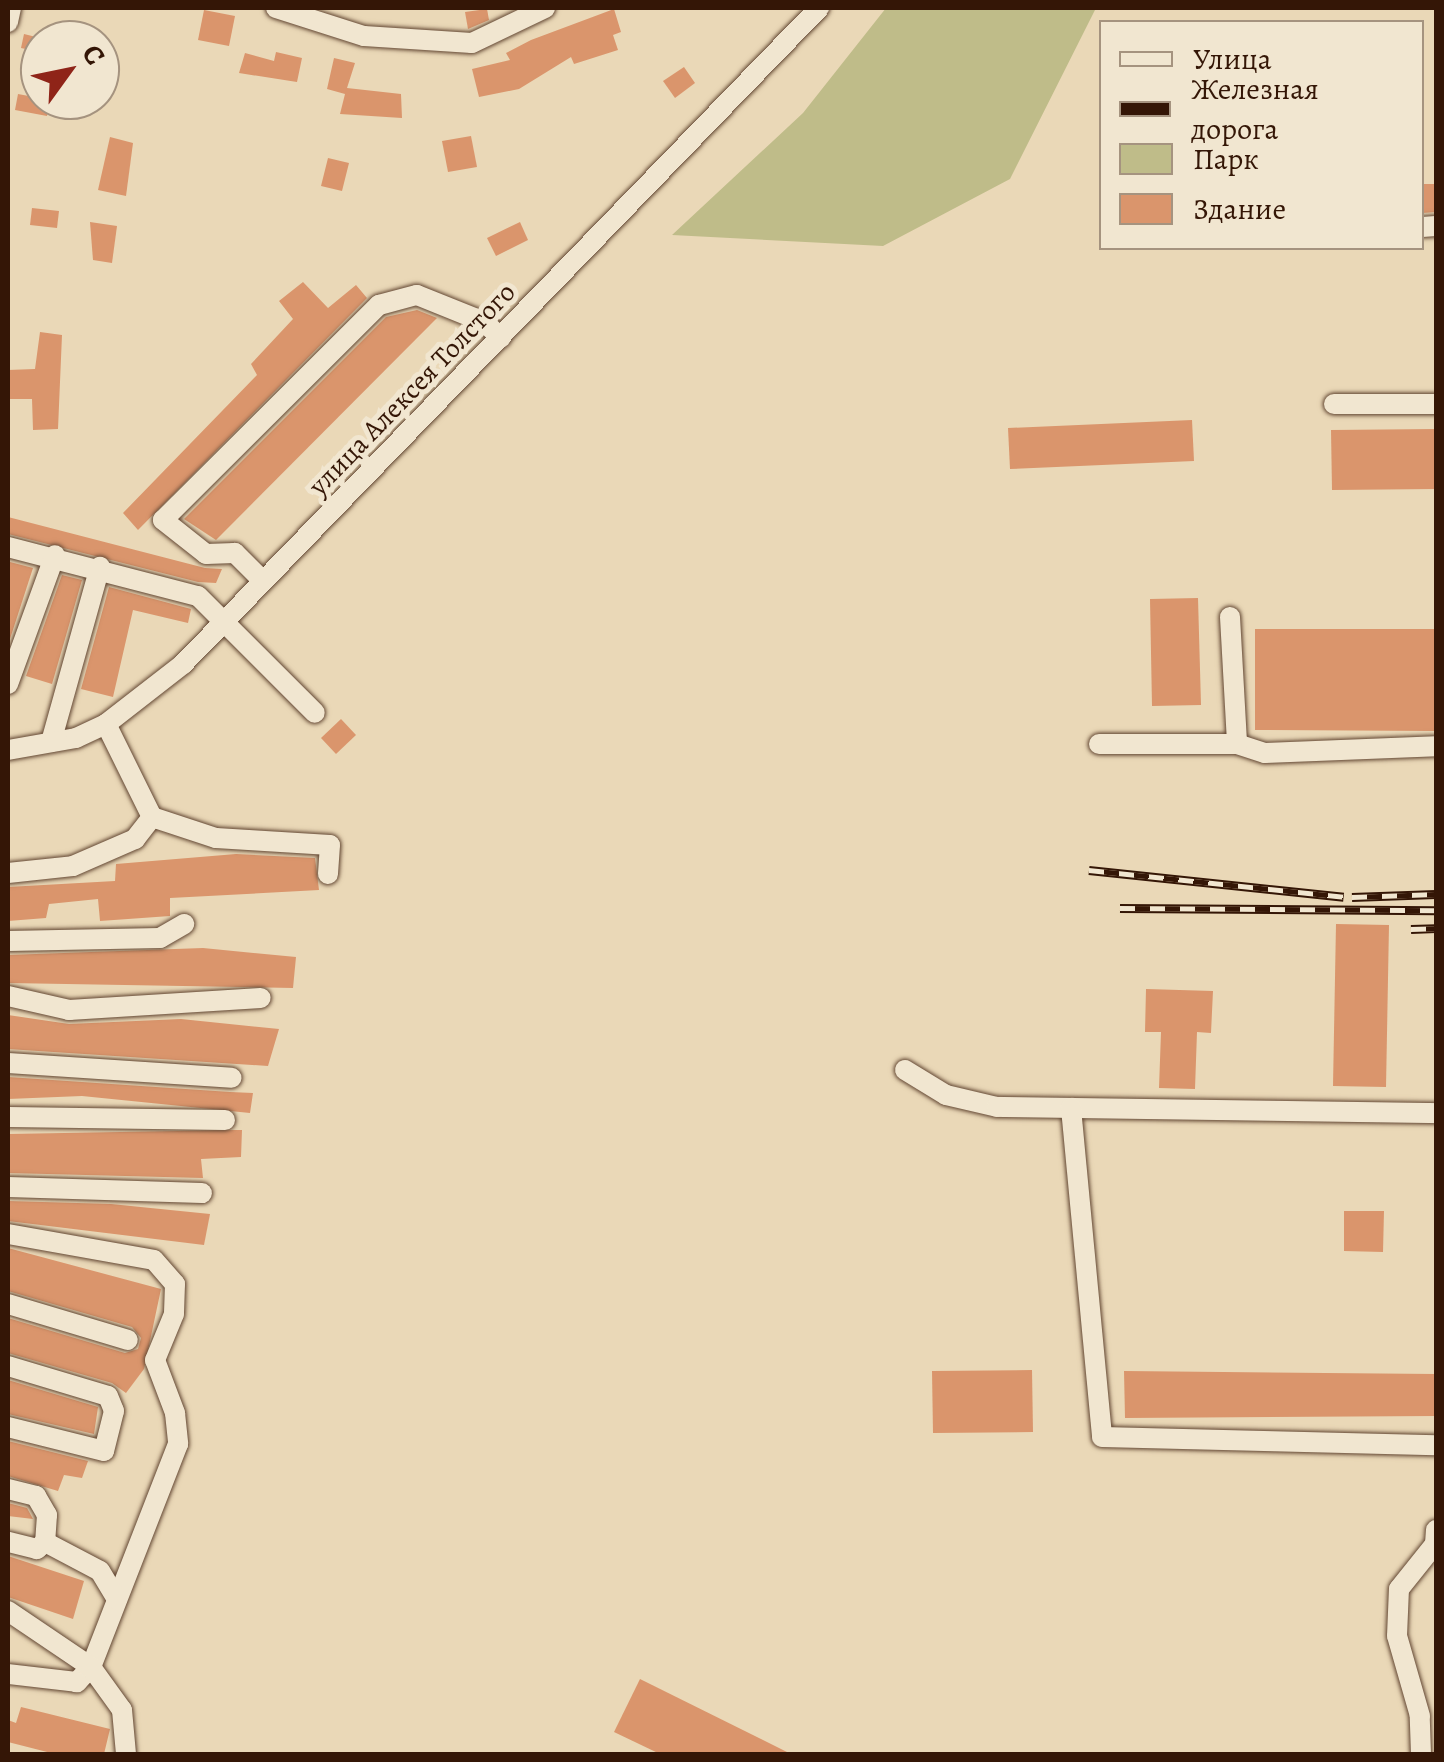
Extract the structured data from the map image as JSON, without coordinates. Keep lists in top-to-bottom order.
{
  "streets": {
    "street": ["улица Алексея Толстого"]
  },
  "legend": [
    "Улица",
    "Железная дорога",
    "Парк",
    "Здание"
  ],
  "north": "top right"
}
